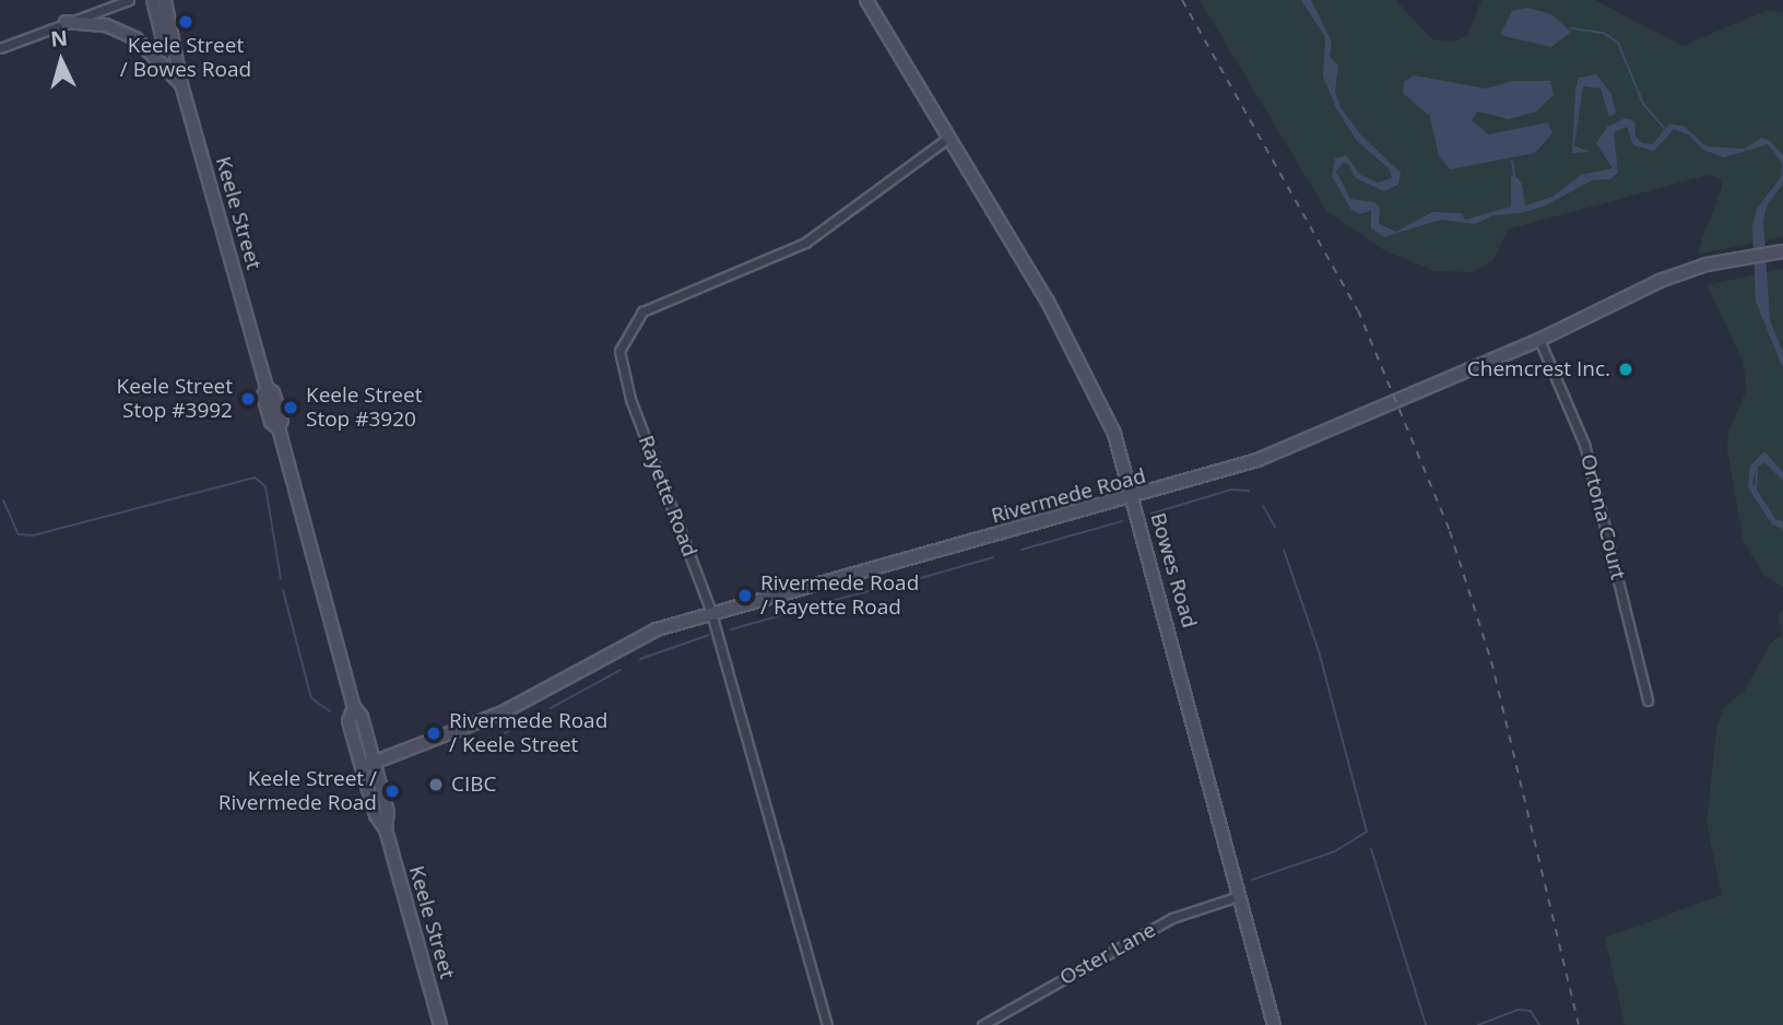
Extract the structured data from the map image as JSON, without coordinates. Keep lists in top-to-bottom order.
{
  "streets": {
    "street": [
      "Keele Street",
      "Rayette Road",
      "Rivermede Road",
      "Ortona Court",
      "Bowes Road",
      "Oster Lane"
    ]
  },
  "crossings": [
    ["Keele Street", "Rivermede Road"],
    ["Rayette Road", "Rivermede Road"],
    ["Rayette Road", "Bowes Road"],
    ["Rivermede Road", "Ortona Court"],
    ["Rivermede Road", "Bowes Road"],
    ["Bowes Road", "Oster Lane"]
  ],
  "places": [
    "Keele Street / Bowes Road",
    "Chemcrest Inc.",
    "Keele Street Stop #3992",
    "Keele Street Stop #3920",
    "Rivermede Road / Rayette Road",
    "Rivermede Road / Keele Street",
    "CIBC",
    "Keele Street / Rivermede Road"
  ],
  "north": "top"
}
